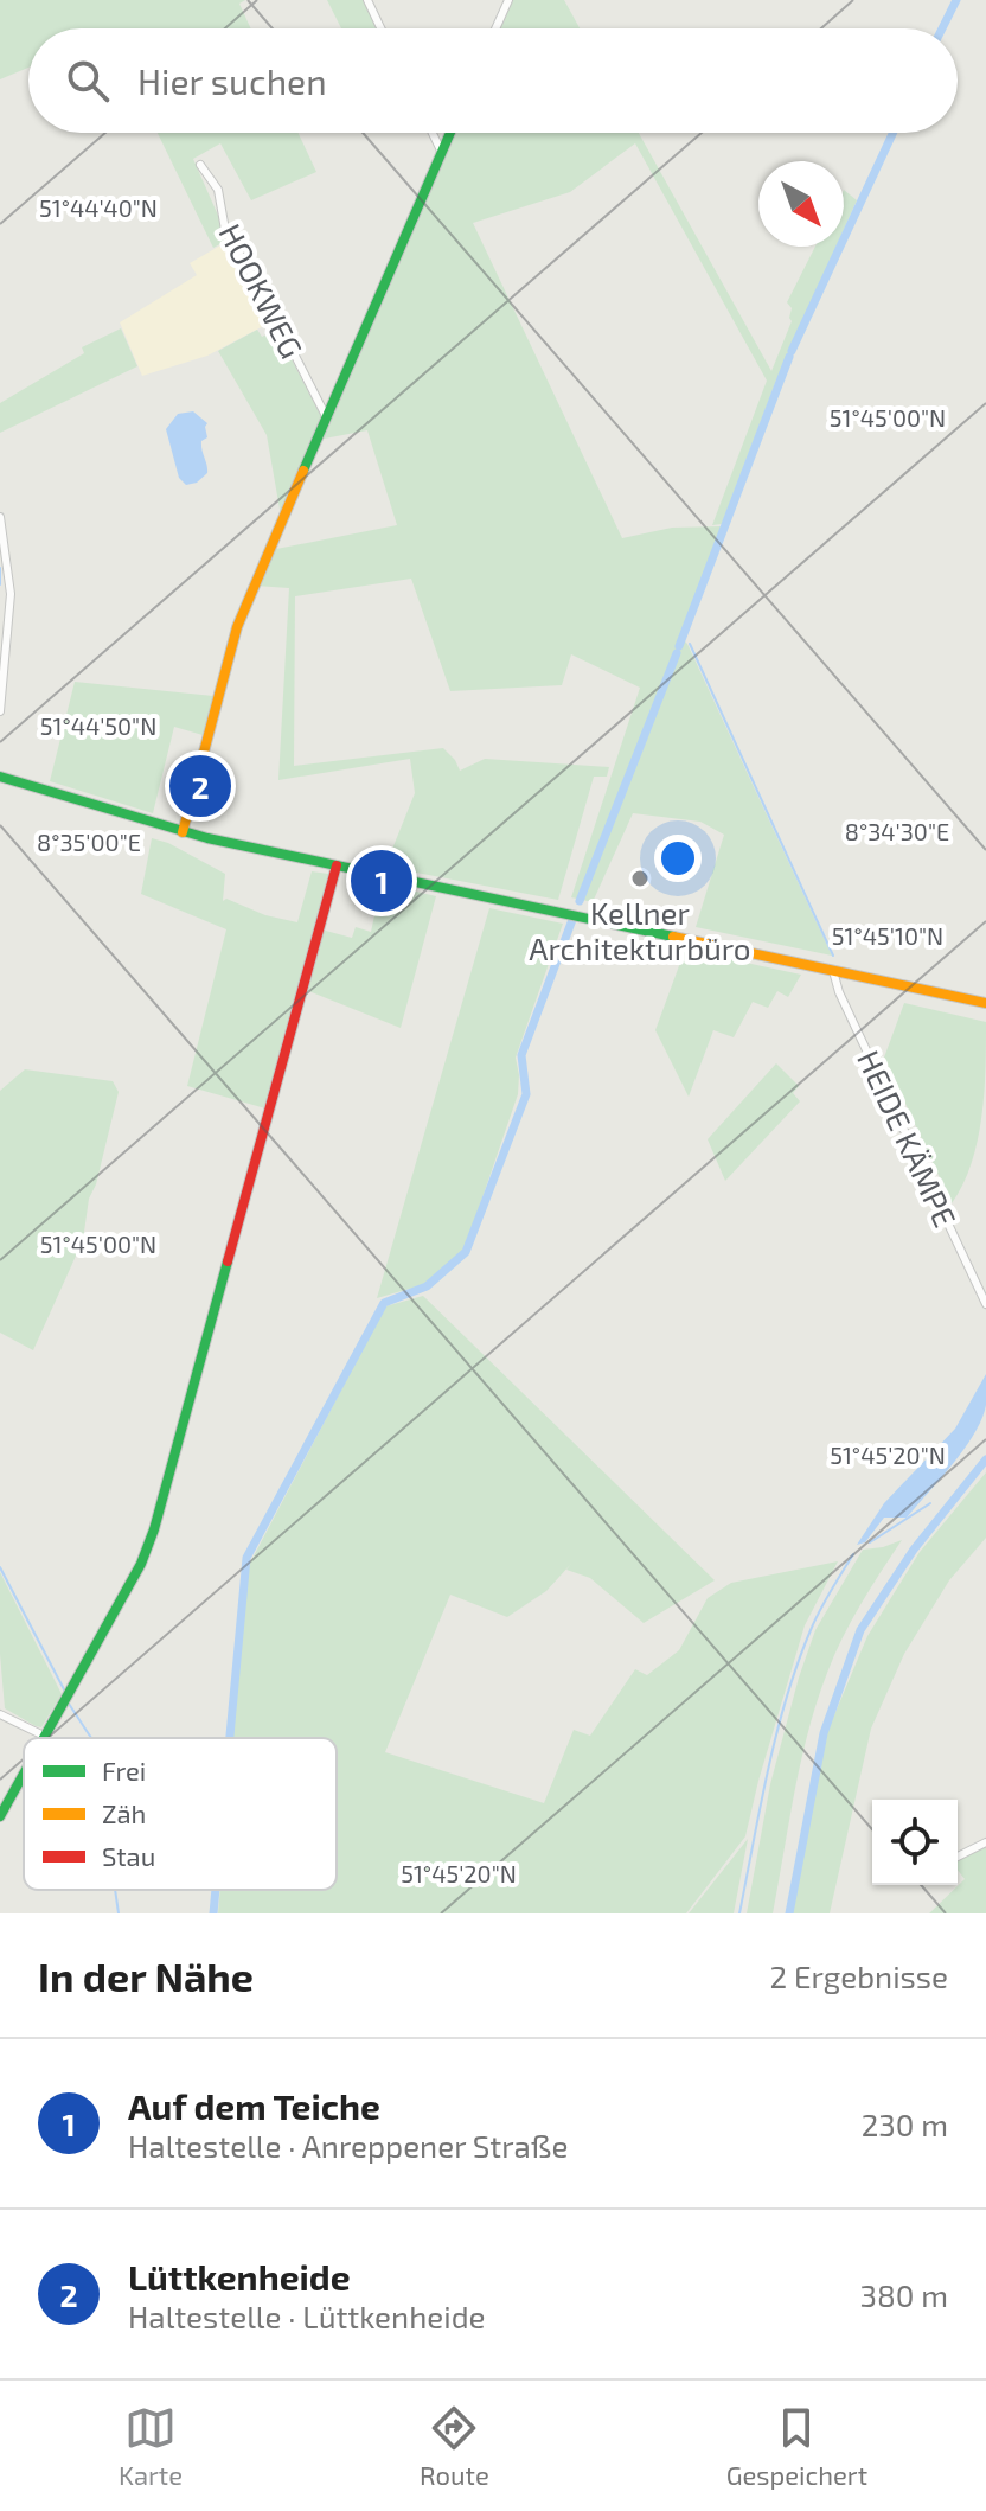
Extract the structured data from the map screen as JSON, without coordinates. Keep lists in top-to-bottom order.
{
  "streets": {
    "street": ["HOOKWEG", "HEIDE KÄMPE"]
  },
  "places": ["Kellner Architekturbüro"],
  "legend": ["Frei", "Zäh", "Stau"],
  "north": "bottom right",
  "page": {
    "search": "Hier suchen",
    "pins": ["2", "1"],
    "heading": ["In der Nähe", "2 Ergebnisse"],
    "list": [
      {
        "mark": "1",
        "name": "Auf dem Teiche",
        "note": "Haltestelle · Anreppener Straße",
        "value": "230 m"
      },
      {
        "mark": "2",
        "name": "Lüttkenheide",
        "note": "Haltestelle · Lüttkenheide",
        "value": "380 m"
      }
    ],
    "nav": ["Karte", "Route", "Gespeichert"]
  },
  "coordinates": [
    "51°44'40\"N",
    "51°45'00\"N",
    "51°44'50\"N",
    "8°34'30\"E",
    "8°35'00\"E",
    "51°45'10\"N",
    "51°45'20\"N"
  ]
}
